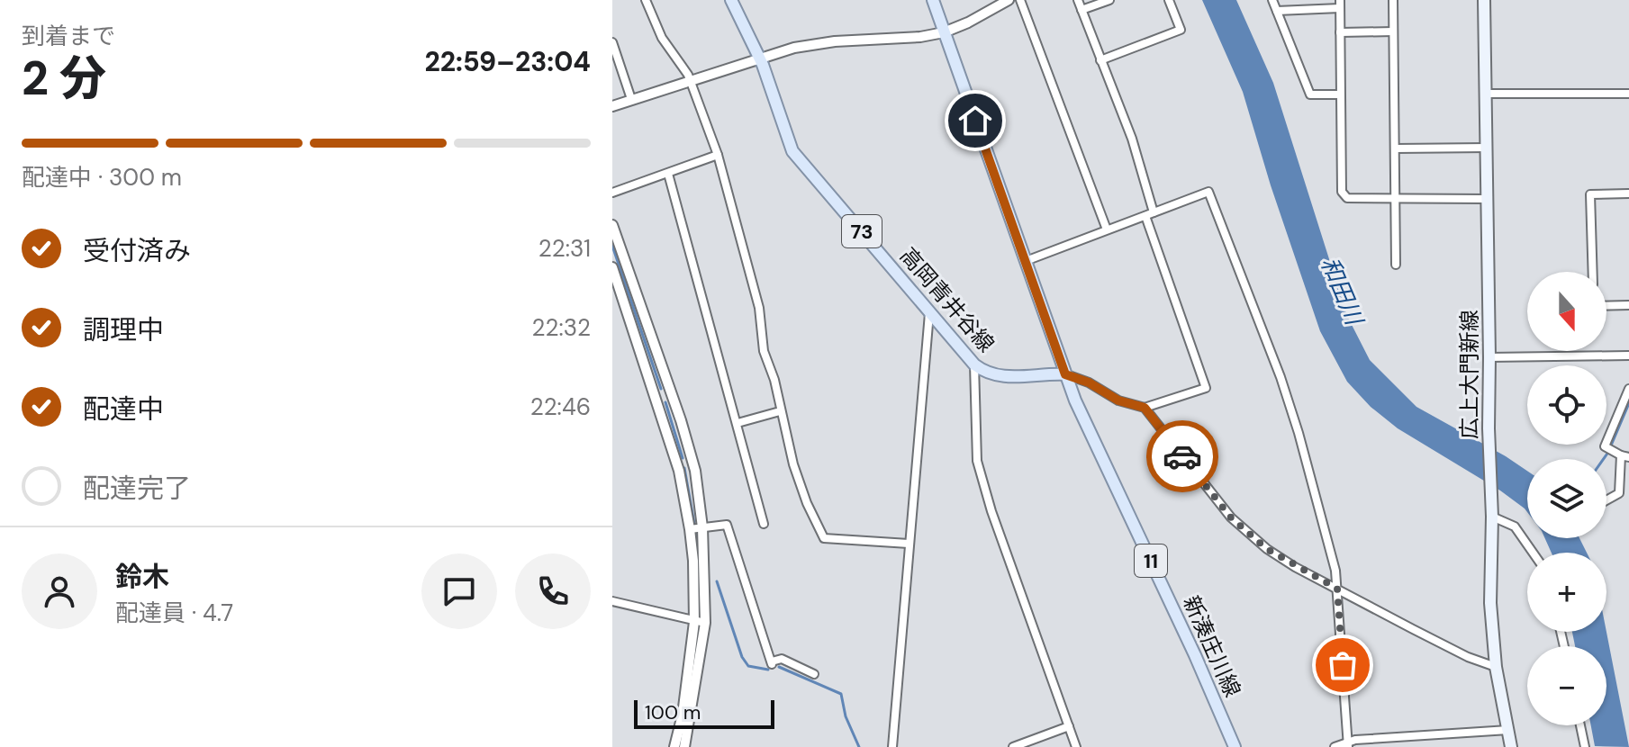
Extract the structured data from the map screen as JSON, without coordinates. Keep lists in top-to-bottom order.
{
  "streets": {
    "main road": [
      "73",
      "高岡青井谷線",
      "広上大門新線",
      "11",
      "新湊庄川線"
    ]
  },
  "crossings": [
    ["高岡青井谷線", "新湊庄川線"]
  ],
  "water": ["和田川"],
  "scale_bar": "100 m",
  "north": "bottom",
  "page": {
    "heading": ["2 分", "到着まで", "22:59–23:04"],
    "panel": ["鈴木", "配達員 · 4.7"],
    "bar": "配達中 · 300 m",
    "list": [
      ["受付済み", "22:31"],
      ["調理中", "22:32"],
      ["配達中", "22:46"],
      "配達完了"
    ],
    "map_buttons": ["+", "−"],
    "scale": "100 m"
  }
}
